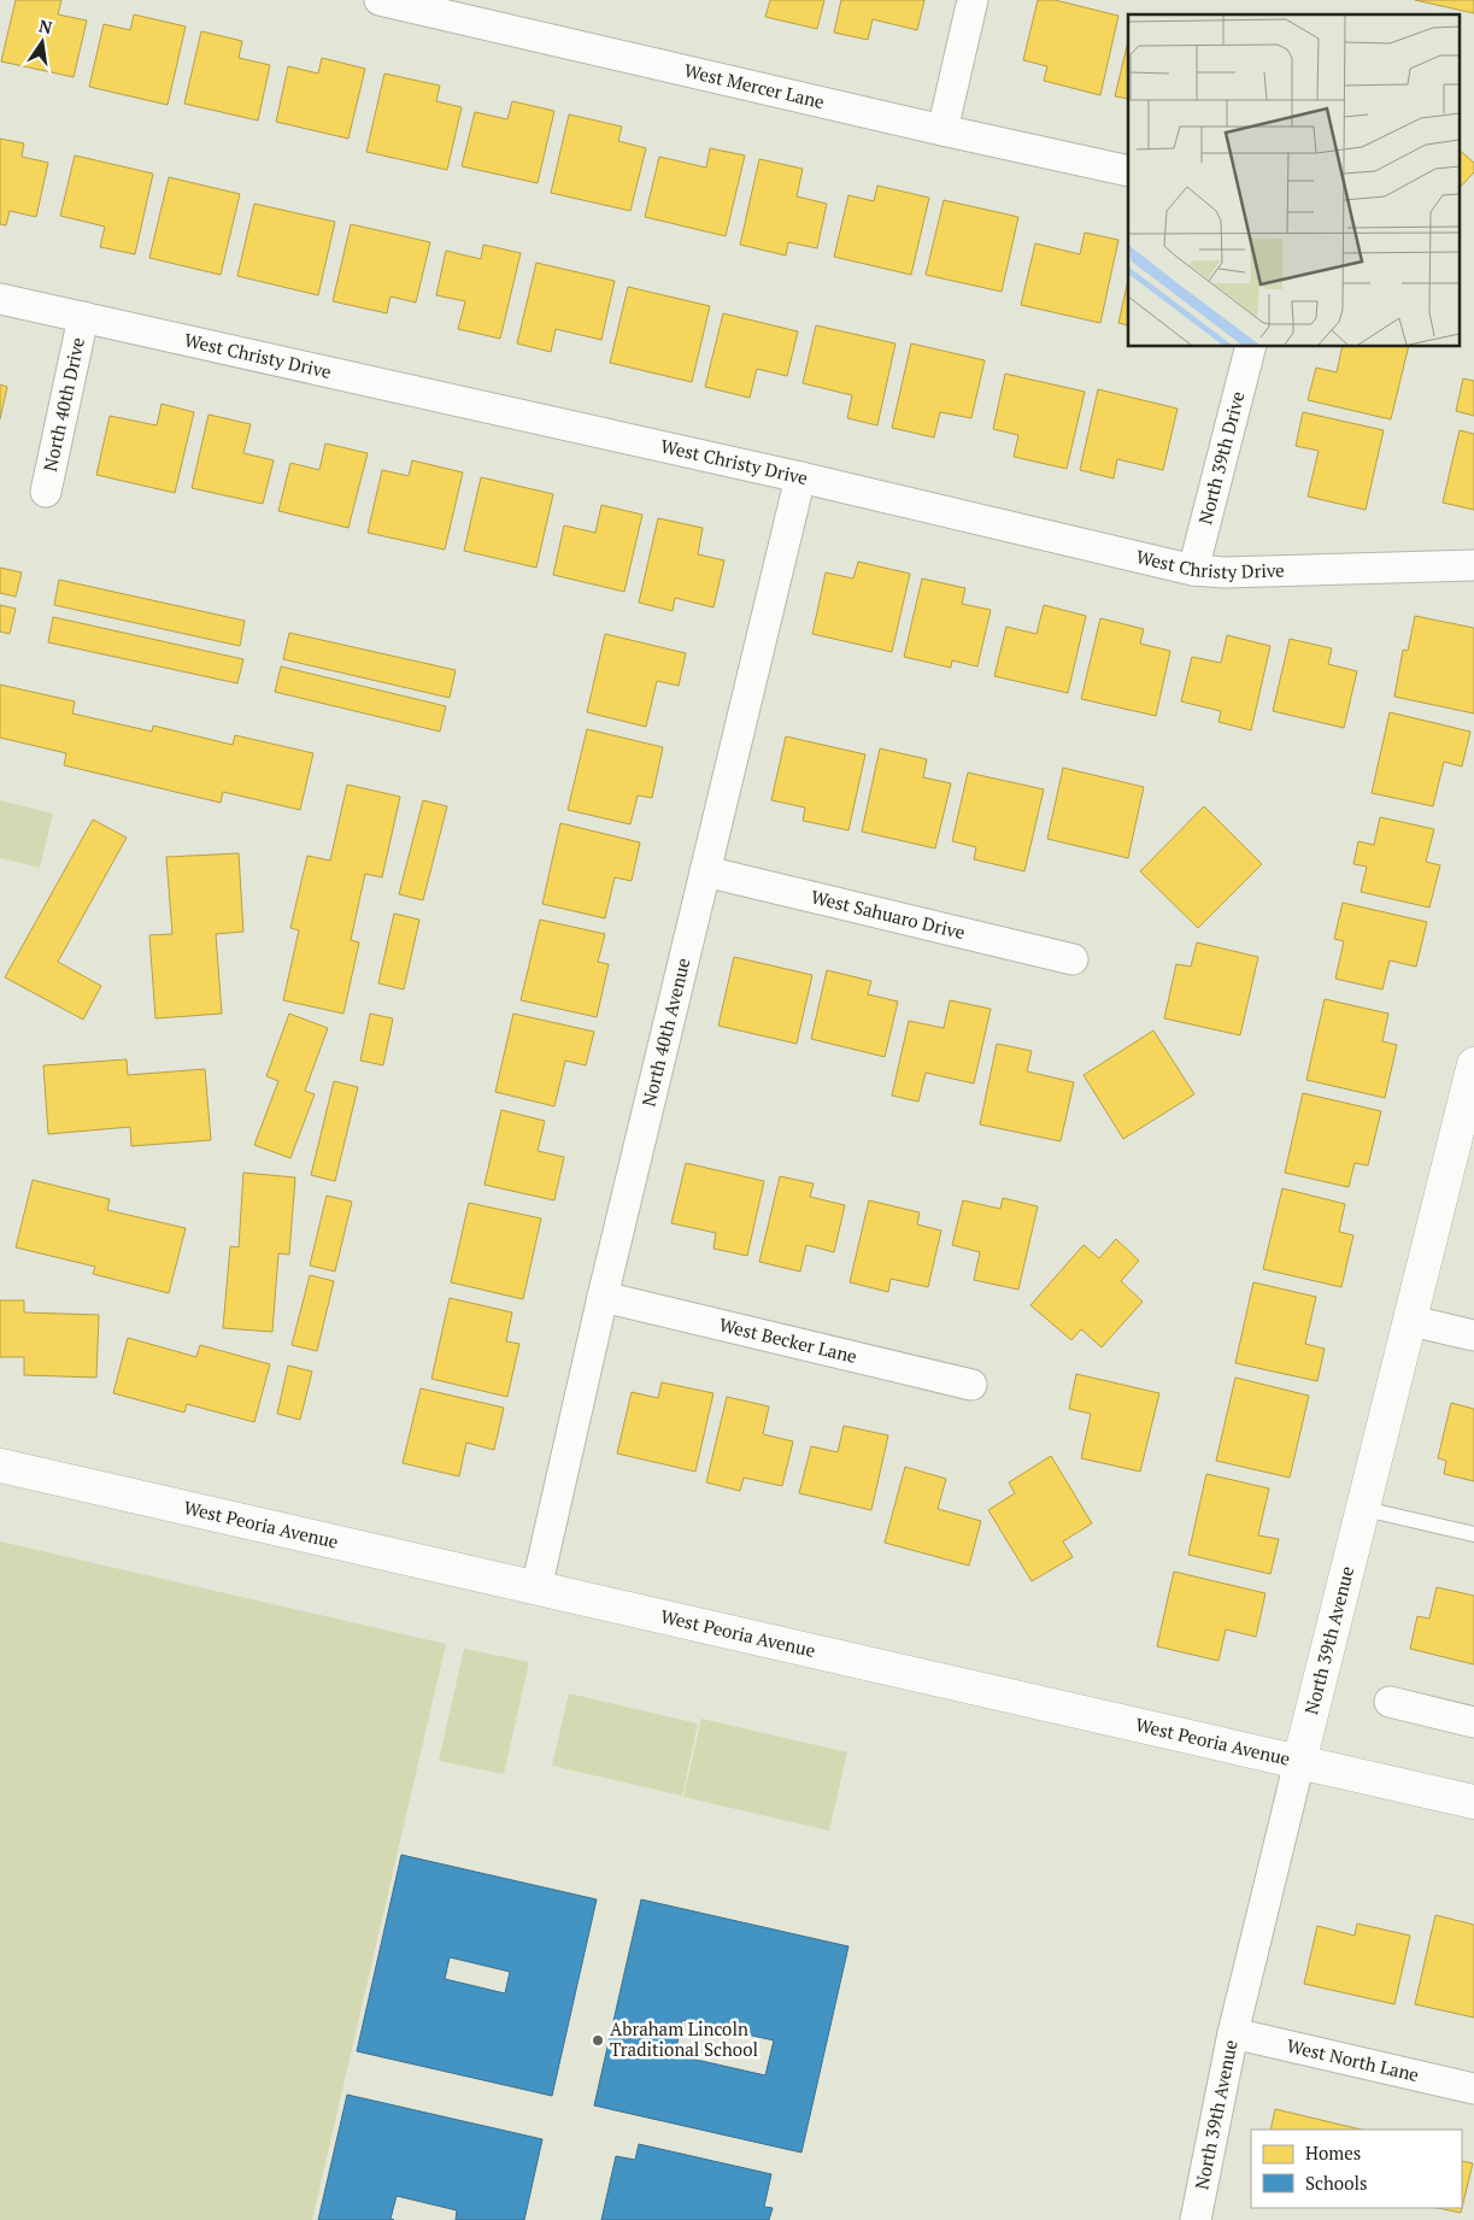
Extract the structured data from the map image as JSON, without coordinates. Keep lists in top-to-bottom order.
{
  "streets": {
    "main road": ["West Peoria Avenue", "North 39th Avenue"],
    "street": [
      "West Mercer Lane",
      "West Christy Drive",
      "North 40th Drive",
      "North 39th Drive",
      "West Sahuaro Drive",
      "North 40th Avenue",
      "West Becker Lane",
      "West North Lane"
    ]
  },
  "crossings": [
    ["West Christy Drive", "North 40th Drive"],
    ["West Christy Drive", "North 39th Drive"],
    ["West Christy Drive", "North 40th Avenue"],
    ["West Sahuaro Drive", "North 40th Avenue"],
    ["North 40th Avenue", "West Becker Lane"],
    ["North 40th Avenue", "West Peoria Avenue"],
    ["West Peoria Avenue", "North 39th Avenue"],
    ["North 39th Avenue", "West North Lane"]
  ],
  "places": ["Abraham Lincoln Traditional School"],
  "legend": ["Homes", "Schools"],
  "north": "top"
}
